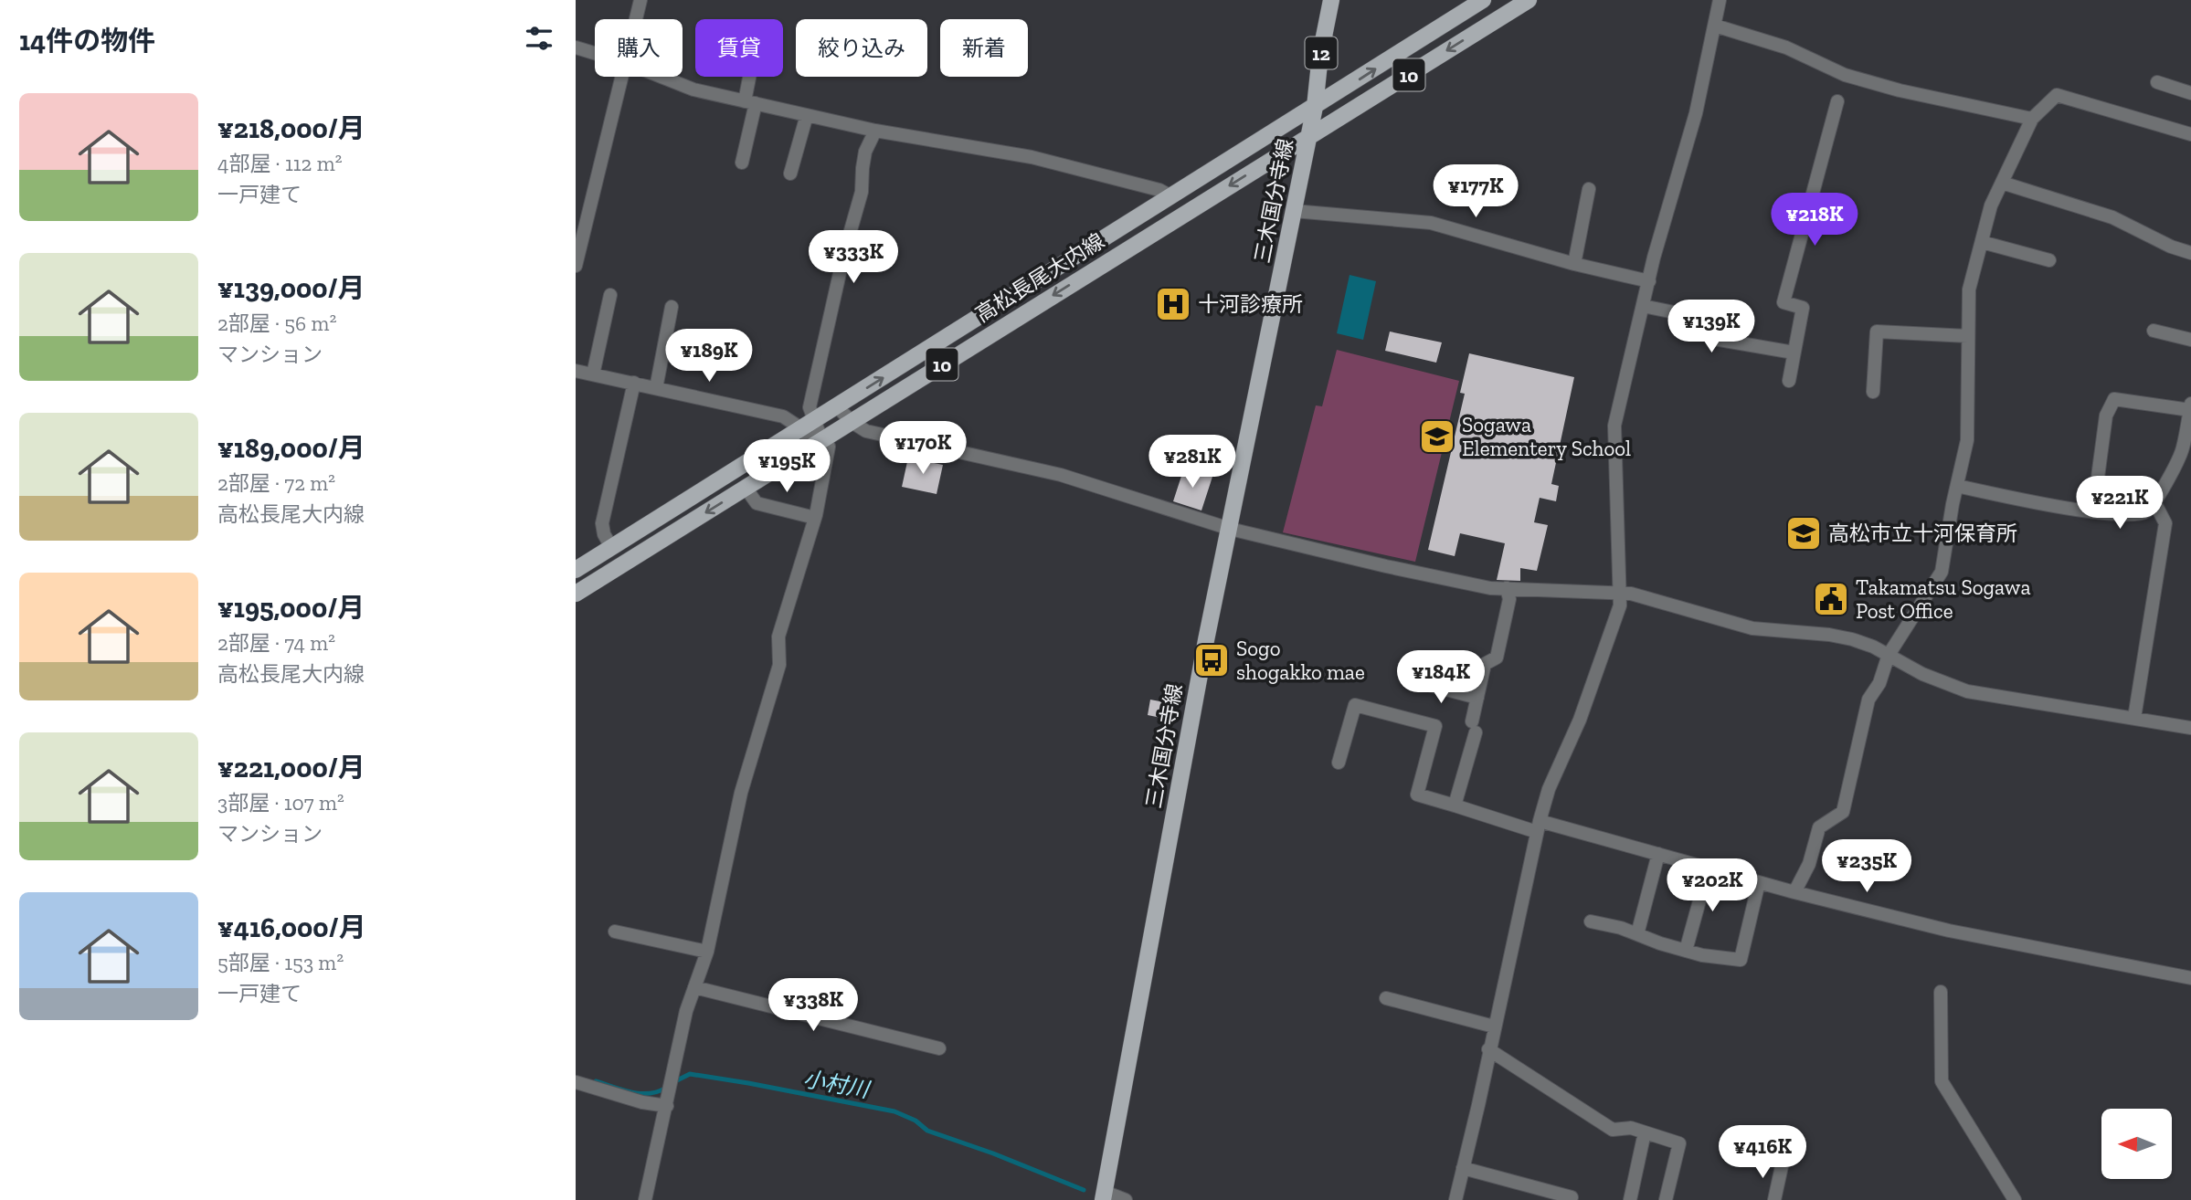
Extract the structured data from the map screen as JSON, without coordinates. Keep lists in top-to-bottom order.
{
  "streets": {
    "main road": [
      "12",
      "10",
      "三木国分寺線",
      "高松長尾大内線"
    ]
  },
  "crossings": [
    ["三木国分寺線", "高松長尾大内線"]
  ],
  "water": ["小村川"],
  "places": {
    "hospital": ["十河診療所"],
    "school or university": ["Sogawa Elementery School", "高松市立十河保育所"],
    "public building": ["Takamatsu Sogawa Post Office"],
    "bus stop": ["Sogo shogakko mae"]
  },
  "north": "left",
  "page": {
    "heading": "14件の物件",
    "chip": [
      "購入",
      "賃貸",
      "絞り込み",
      "新着"
    ],
    "list": [
      {
        "name": "¥218,000/月",
        "note": "4部屋 · 112 m² · 一戸建て"
      },
      {
        "name": "¥139,000/月",
        "note": "2部屋 · 56 m² · マンション"
      },
      {
        "name": "¥189,000/月",
        "note": "2部屋 · 72 m² · 高松長尾大内線"
      },
      {
        "name": "¥195,000/月",
        "note": "2部屋 · 74 m² · 高松長尾大内線"
      },
      {
        "name": "¥221,000/月",
        "note": "3部屋 · 107 m² · マンション"
      },
      {
        "name": "¥416,000/月",
        "note": "5部屋 · 153 m² · 一戸建て"
      }
    ],
    "price": [
      "¥177K",
      "¥218K",
      "¥333K",
      "¥139K",
      "¥189K",
      "¥170K",
      "¥281K",
      "¥195K",
      "¥221K",
      "¥184K",
      "¥235K",
      "¥202K",
      "¥338K",
      "¥416K"
    ]
  }
}
